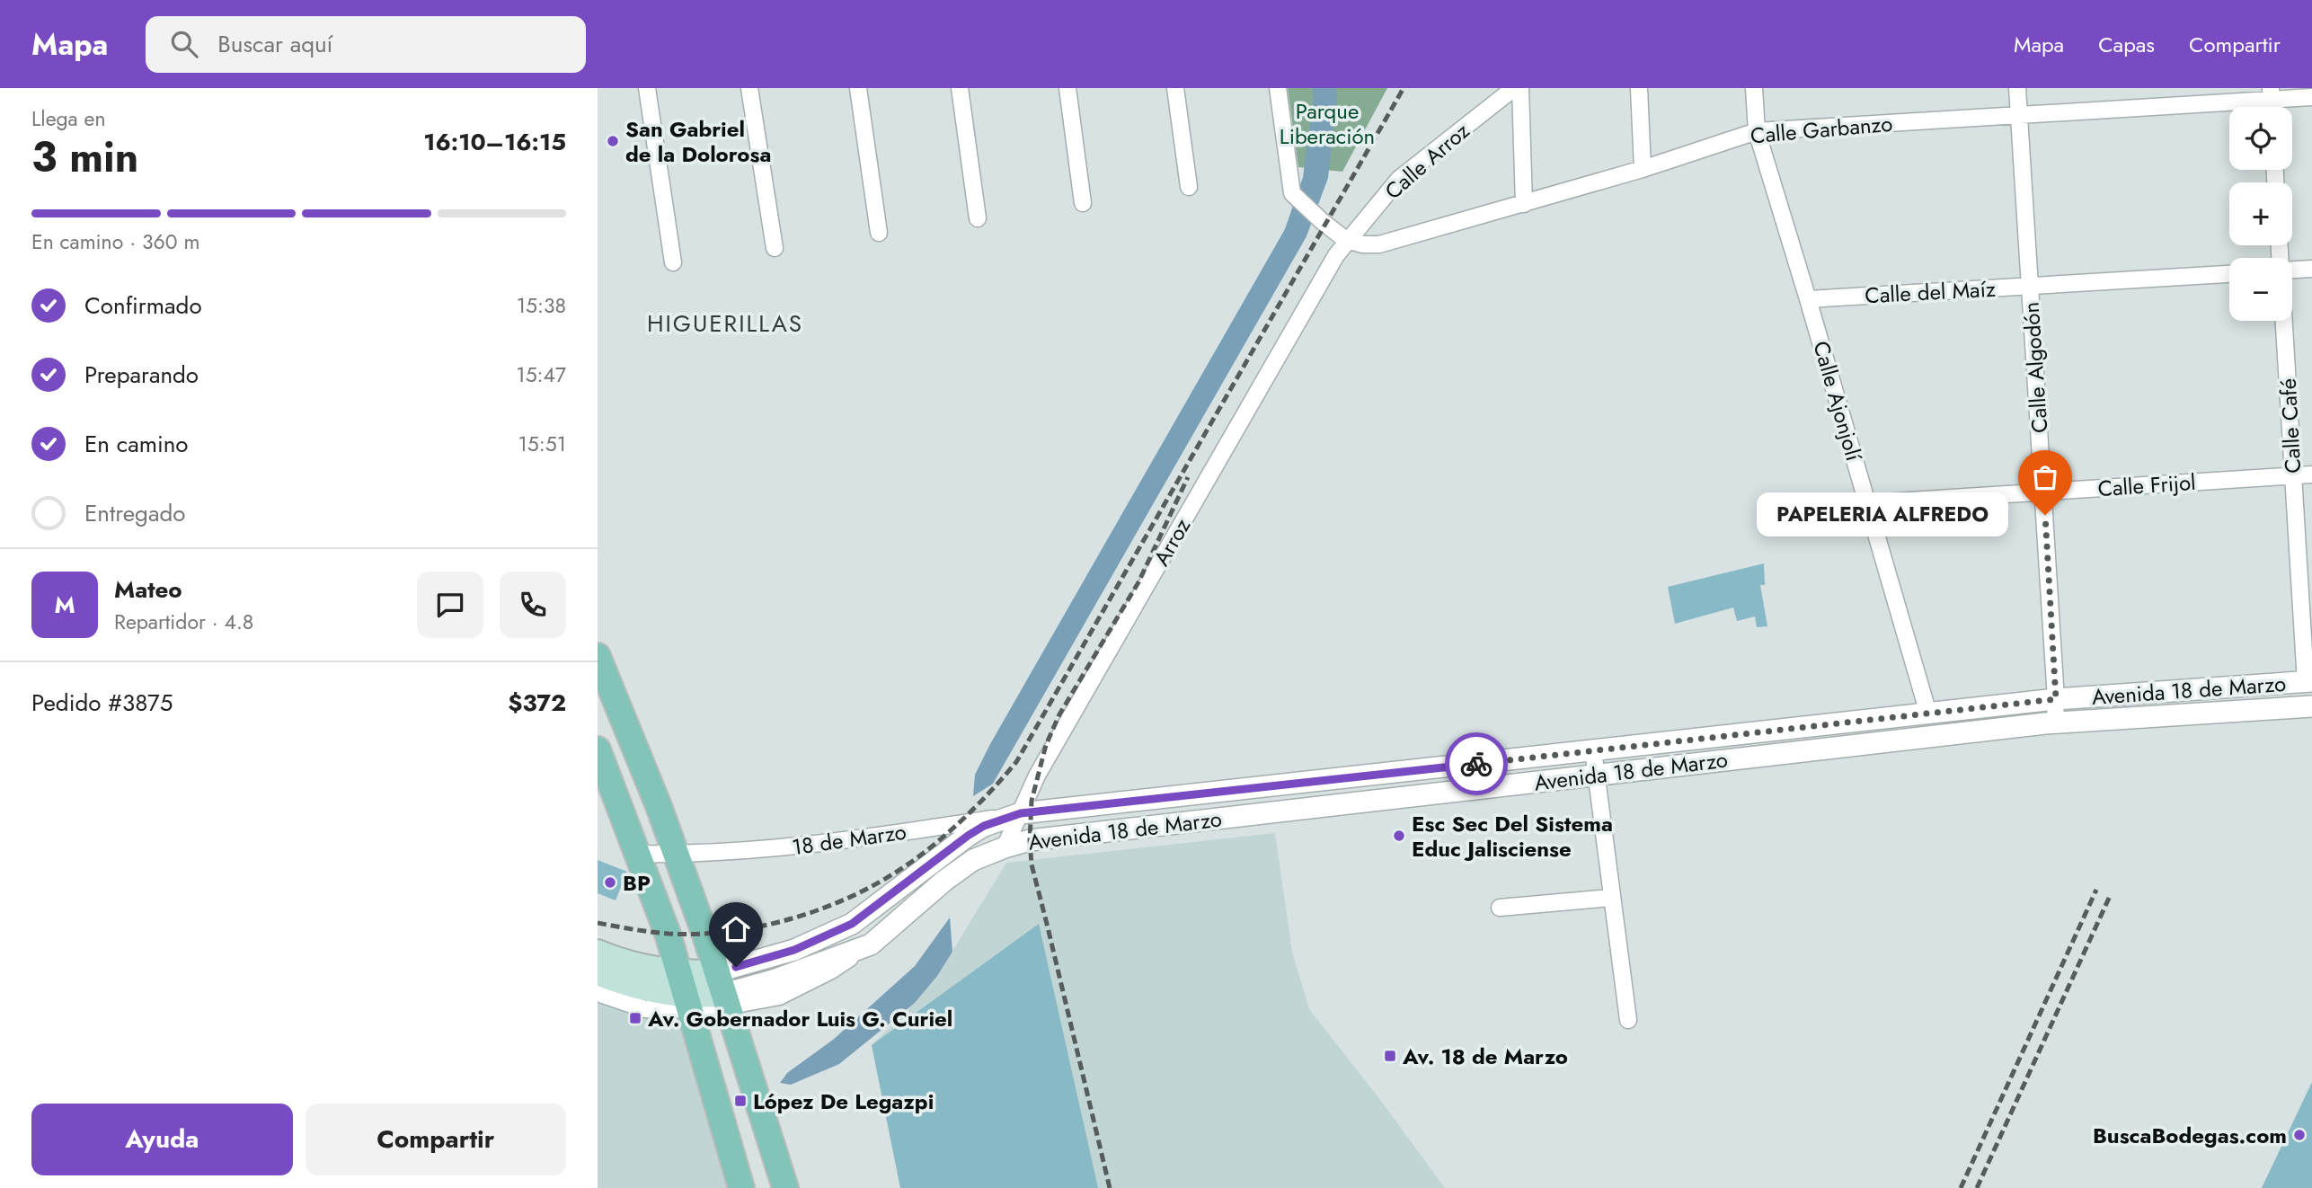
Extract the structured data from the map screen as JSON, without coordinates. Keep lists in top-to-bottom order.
{
  "streets": {
    "main road": ["Avenida 18 de Marzo"],
    "street": [
      "Calle Garbanzo",
      "Calle Arroz",
      "Calle del Maíz",
      "Calle Algodón",
      "Calle Ajonjolí",
      "Calle Café",
      "Calle Frijol",
      "Arroz",
      "18 de Marzo"
    ]
  },
  "crossings": [
    ["Calle Garbanzo", "Calle Arroz"],
    ["Calle Garbanzo", "Calle Algodón"],
    ["Calle Garbanzo", "Calle Ajonjolí"],
    ["Calle Garbanzo", "Arroz"],
    ["Calle Arroz", "Arroz"],
    ["Calle del Maíz", "Calle Algodón"],
    ["Calle del Maíz", "Calle Ajonjolí"],
    ["Calle Algodón", "Calle Frijol"],
    ["Calle Algodón", "Avenida 18 de Marzo"],
    ["Calle Ajonjolí", "Calle Frijol"],
    ["Calle Ajonjolí", "Avenida 18 de Marzo"],
    ["Calle Café", "Calle Frijol"],
    ["Calle Café", "Avenida 18 de Marzo"],
    ["Arroz", "Avenida 18 de Marzo"],
    ["Arroz", "18 de Marzo"],
    ["Avenida 18 de Marzo", "18 de Marzo"]
  ],
  "districts": ["HIGUERILLAS"],
  "parks": ["Parque Liberación"],
  "places": {
    "other": [
      "San Gabriel de la Dolorosa",
      "PAPELERIA ALFREDO",
      "Esc Sec Del Sistema Educ Jalisciense",
      "BP",
      "BuscaBodegas.com"
    ],
    "transit": ["Av. Gobernador Luis G. Curiel", "Av. 18 de Marzo", "López De Legazpi"]
  },
  "page": {
    "header": "Mapa",
    "search": "Buscar aquí",
    "nav": ["Mapa", "Capas", "Compartir"],
    "heading": ["3 min", "Llega en", "16:10–16:15"],
    "panel": [
      "Mateo",
      "Repartidor · 4.8",
      "Pedido #3875",
      "$372"
    ],
    "map_buttons": ["+", "−"],
    "bar": "En camino · 360 m",
    "list": [
      ["Confirmado", "15:38"],
      ["Preparando", "15:47"],
      ["En camino", "15:51"],
      "Entregado"
    ],
    "bubble": "PAPELERIA ALFREDO",
    "round": "M",
    "buttons": ["Ayuda", "Compartir"]
  }
}
